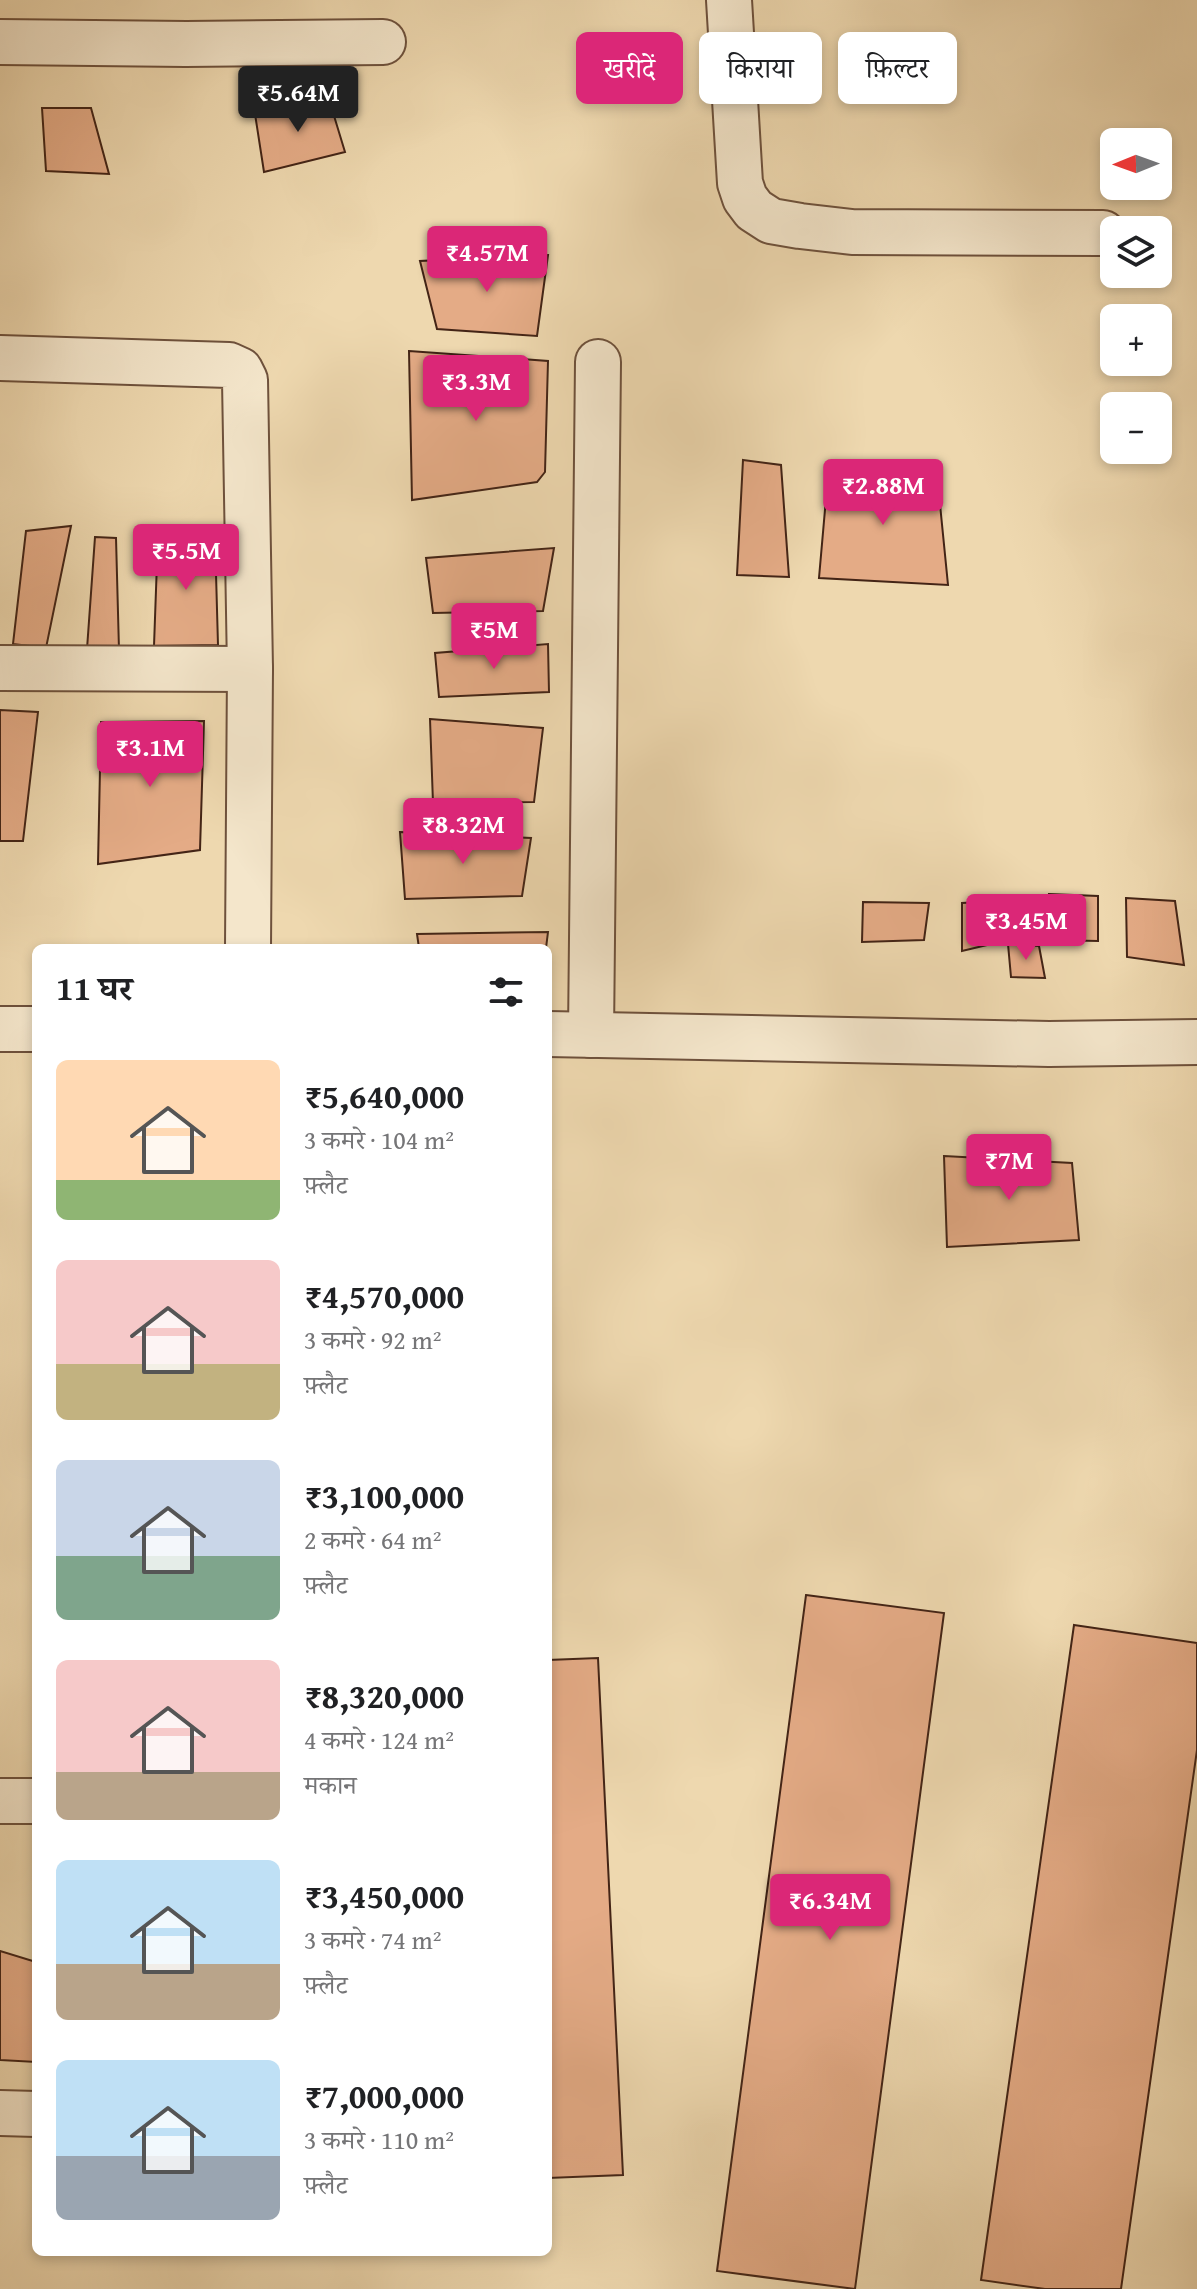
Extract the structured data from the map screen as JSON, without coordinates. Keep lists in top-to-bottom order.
{
  "north": "left",
  "page": {
    "chip": ["खरीदें", "किराया", "फ़िल्टर"],
    "price": [
      "₹5.64M",
      "₹4.57M",
      "₹3.3M",
      "₹2.88M",
      "₹5.5M",
      "₹5M",
      "₹3.1M",
      "₹8.32M",
      "₹3.45M",
      "₹7M",
      "₹6.34M"
    ],
    "map_buttons": ["+", "−"],
    "heading": "11 घर",
    "list": [
      {
        "name": "₹5,640,000",
        "note": "3 कमरे · 104 m² · फ़्लैट"
      },
      {
        "name": "₹4,570,000",
        "note": "3 कमरे · 92 m² · फ़्लैट"
      },
      {
        "name": "₹3,100,000",
        "note": "2 कमरे · 64 m² · फ़्लैट"
      },
      {
        "name": "₹8,320,000",
        "note": "4 कमरे · 124 m² · मकान"
      },
      {
        "name": "₹3,450,000",
        "note": "3 कमरे · 74 m² · फ़्लैट"
      },
      {
        "name": "₹7,000,000",
        "note": "3 कमरे · 110 m² · फ़्लैट"
      }
    ]
  }
}
